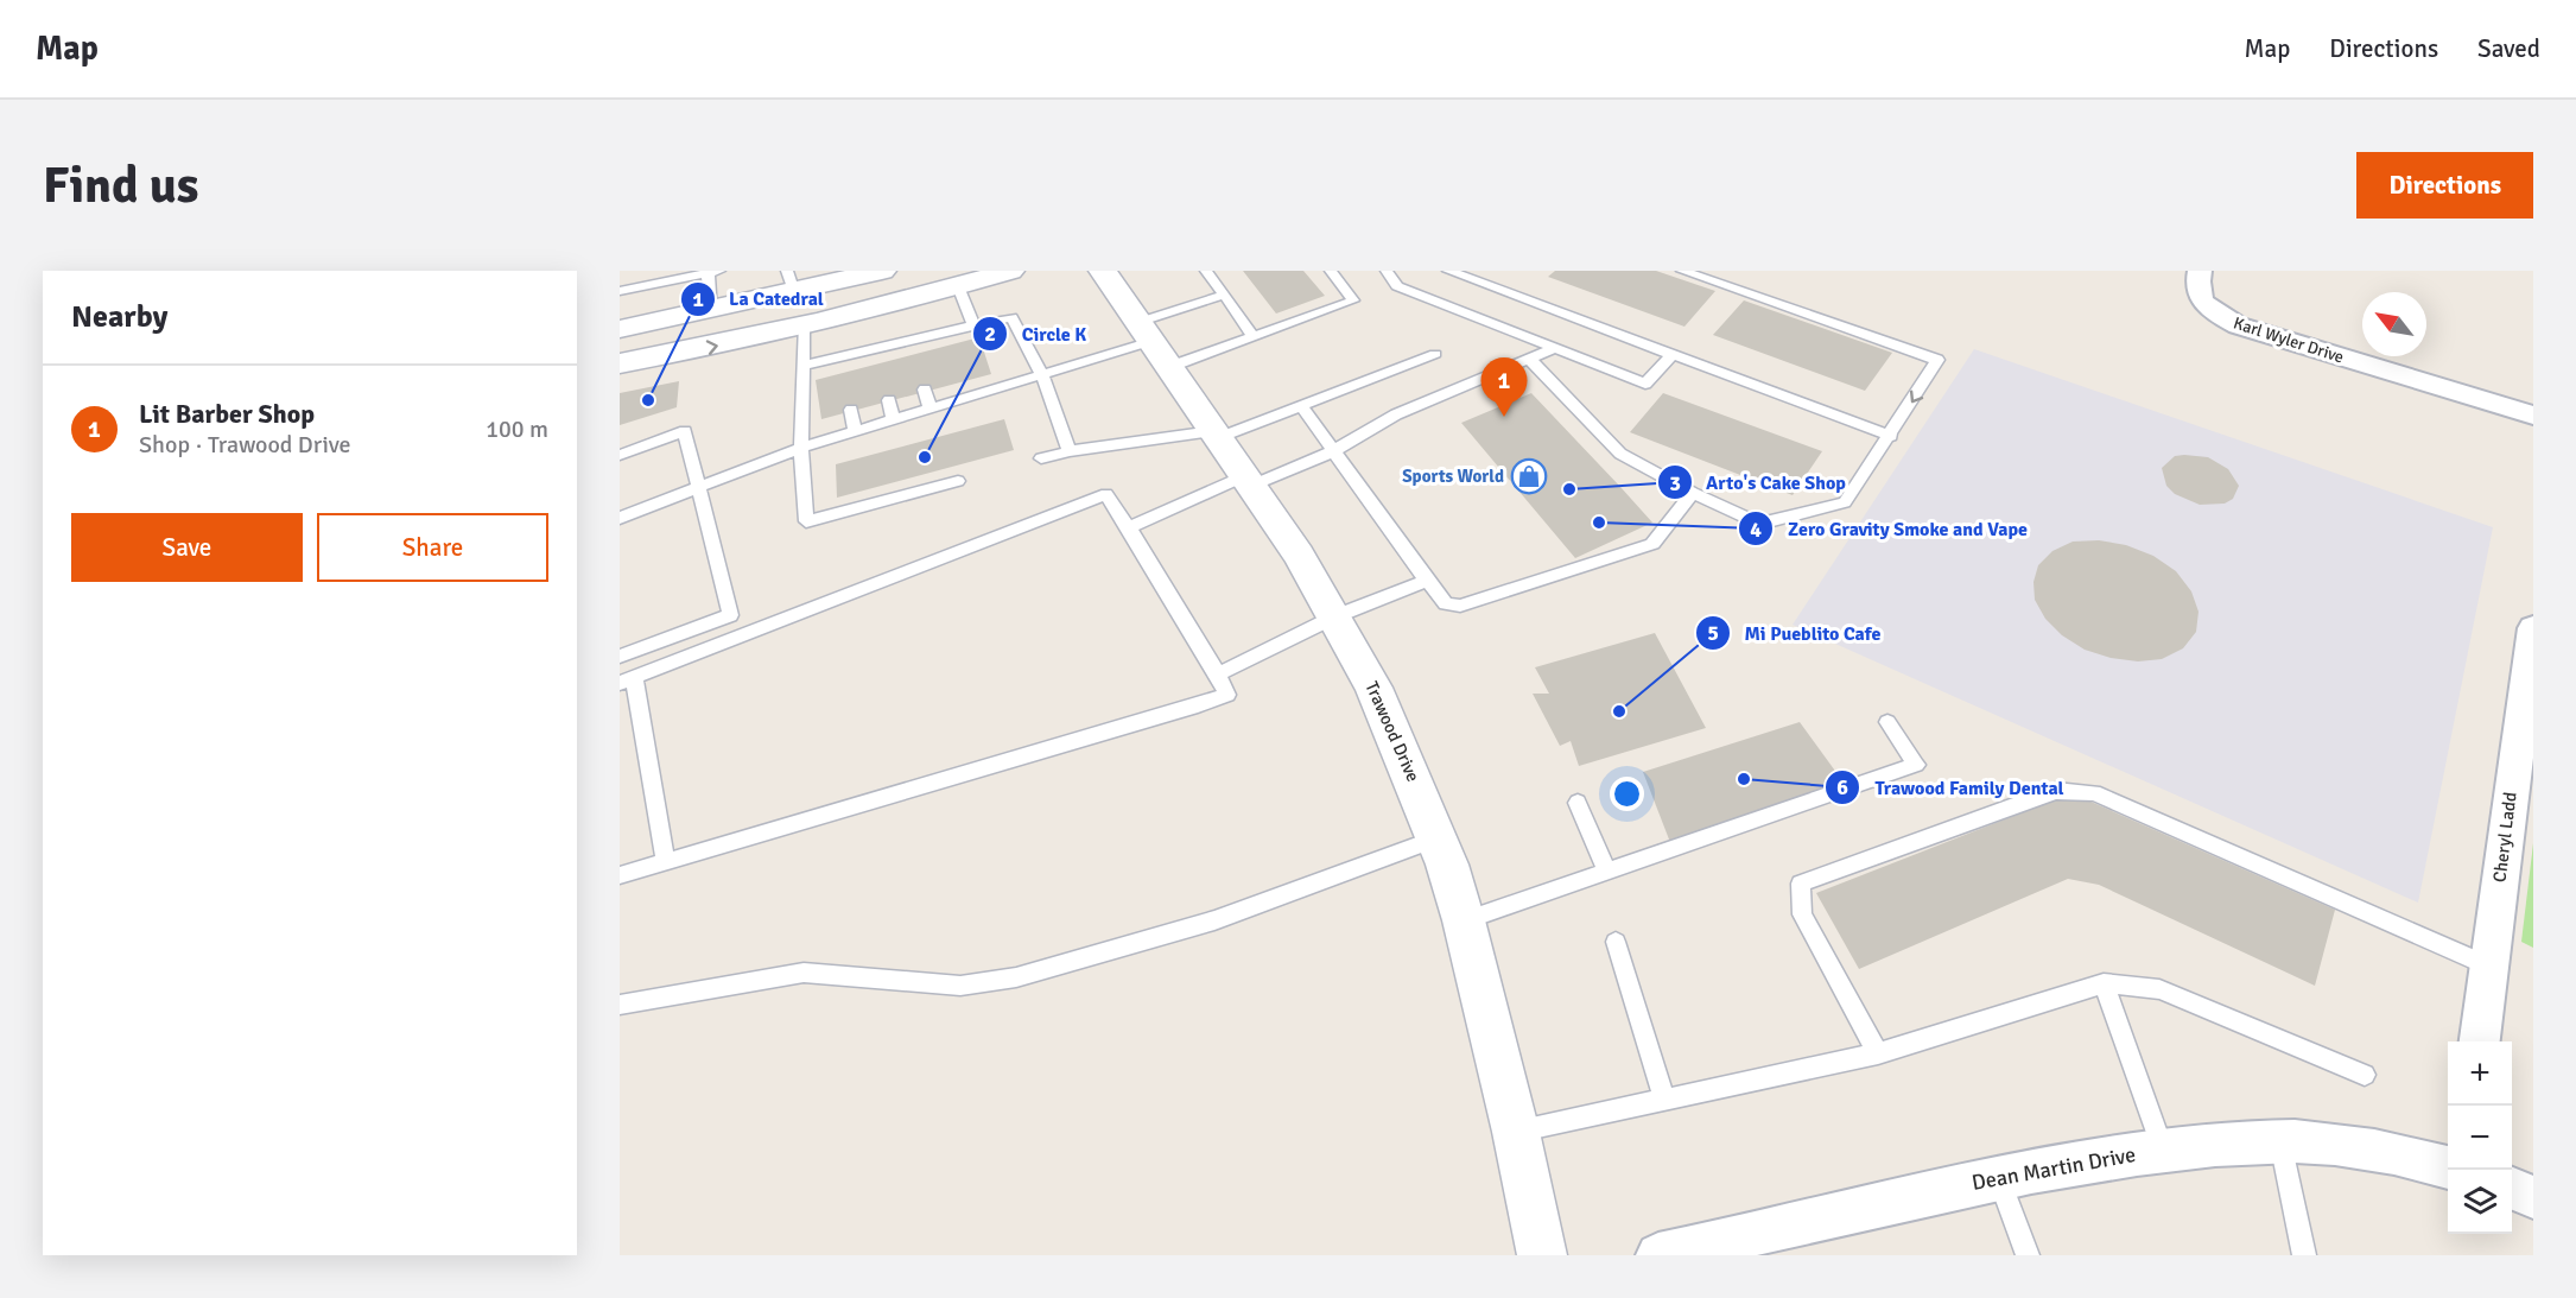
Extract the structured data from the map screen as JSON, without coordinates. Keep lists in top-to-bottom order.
{
  "streets": {
    "street": [
      "Karl Wyler Drive",
      "Trawood Drive",
      "Cheryl Ladd",
      "Dean Martin Drive"
    ]
  },
  "places": {
    "other": [
      "La Catedral",
      "Circle K",
      "Arto's Cake Shop",
      "Zero Gravity Smoke and Vape",
      "Mi Pueblito Cafe",
      "Trawood Family Dental"
    ],
    "shop": ["Sports World"]
  },
  "north": "top left",
  "page": {
    "header": "Map",
    "nav": ["Map", "Directions", "Saved"],
    "buttons": [
      "Directions",
      ["Save", "Share"]
    ],
    "title": "Find us",
    "heading": "Nearby",
    "pins": "1",
    "list": [
      {
        "mark": "1",
        "name": "Lit Barber Shop",
        "note": "Shop · Trawood Drive",
        "value": "100 m"
      }
    ],
    "map_buttons": ["+", "−"]
  }
}
